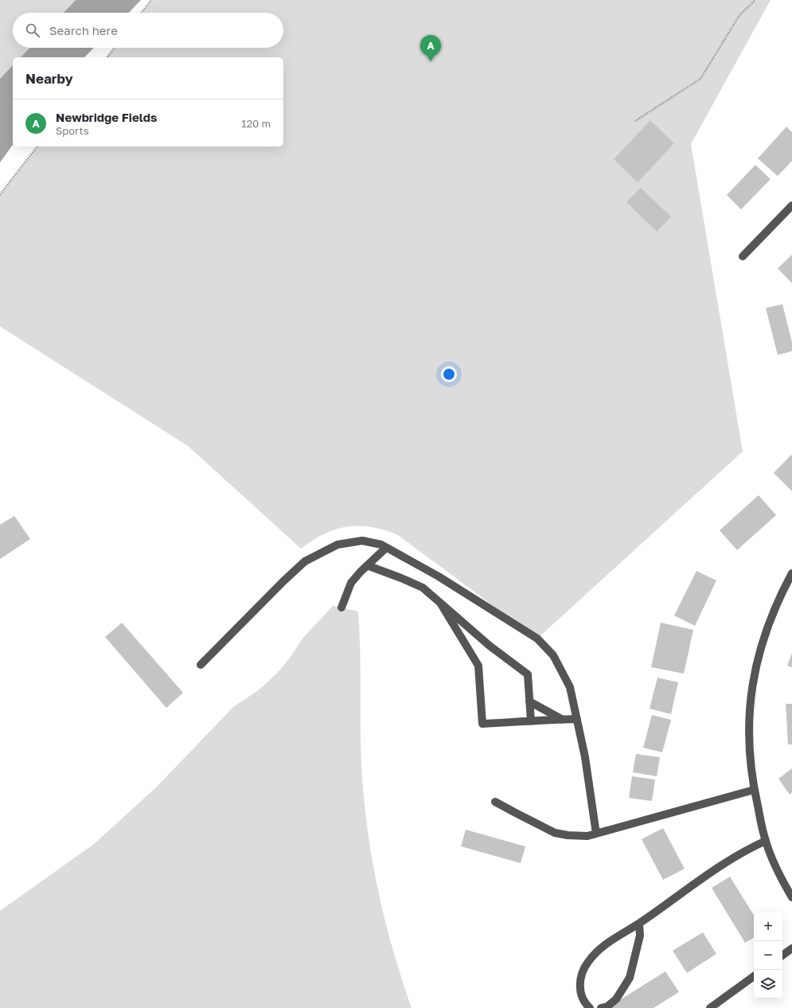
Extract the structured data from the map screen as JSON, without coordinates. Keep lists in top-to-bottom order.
{
  "page": {
    "search": "Search here",
    "pins": "A",
    "heading": "Nearby",
    "list": [
      {
        "mark": "A",
        "name": "Newbridge Fields",
        "note": "Sports",
        "value": "120 m"
      }
    ],
    "map_buttons": ["+", "−"]
  }
}
